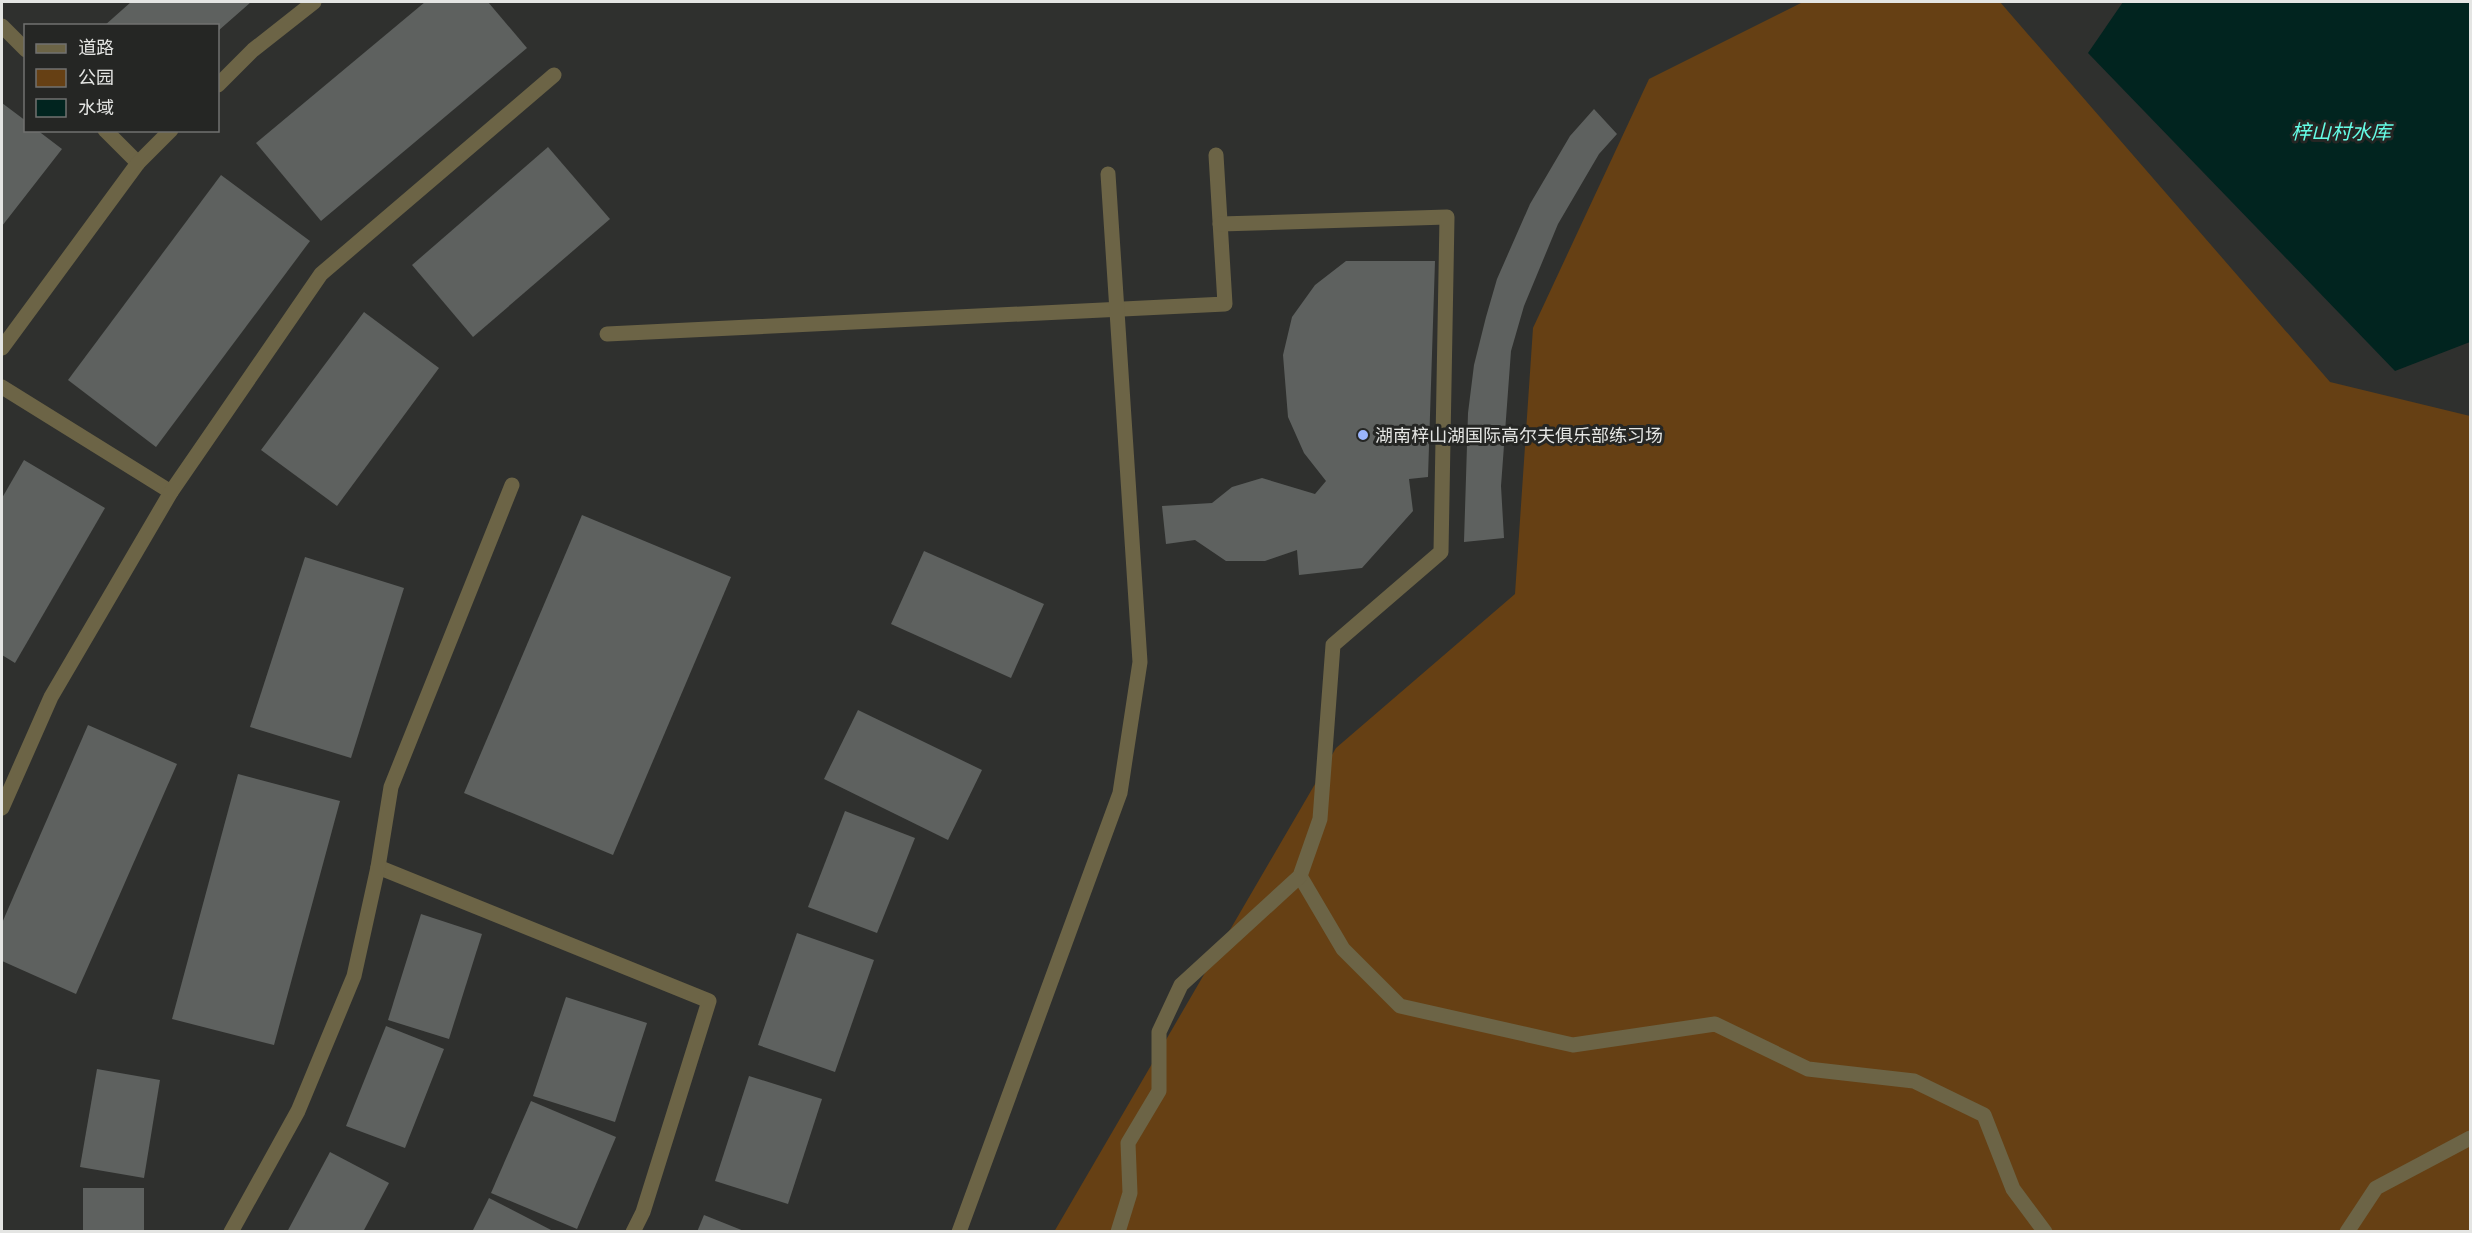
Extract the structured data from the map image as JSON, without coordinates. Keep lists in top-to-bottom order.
{
  "water": ["梓山村水库"],
  "places": ["湖南梓山湖国际高尔夫俱乐部练习场"],
  "legend": ["道路", "公园", "水域"]
}
